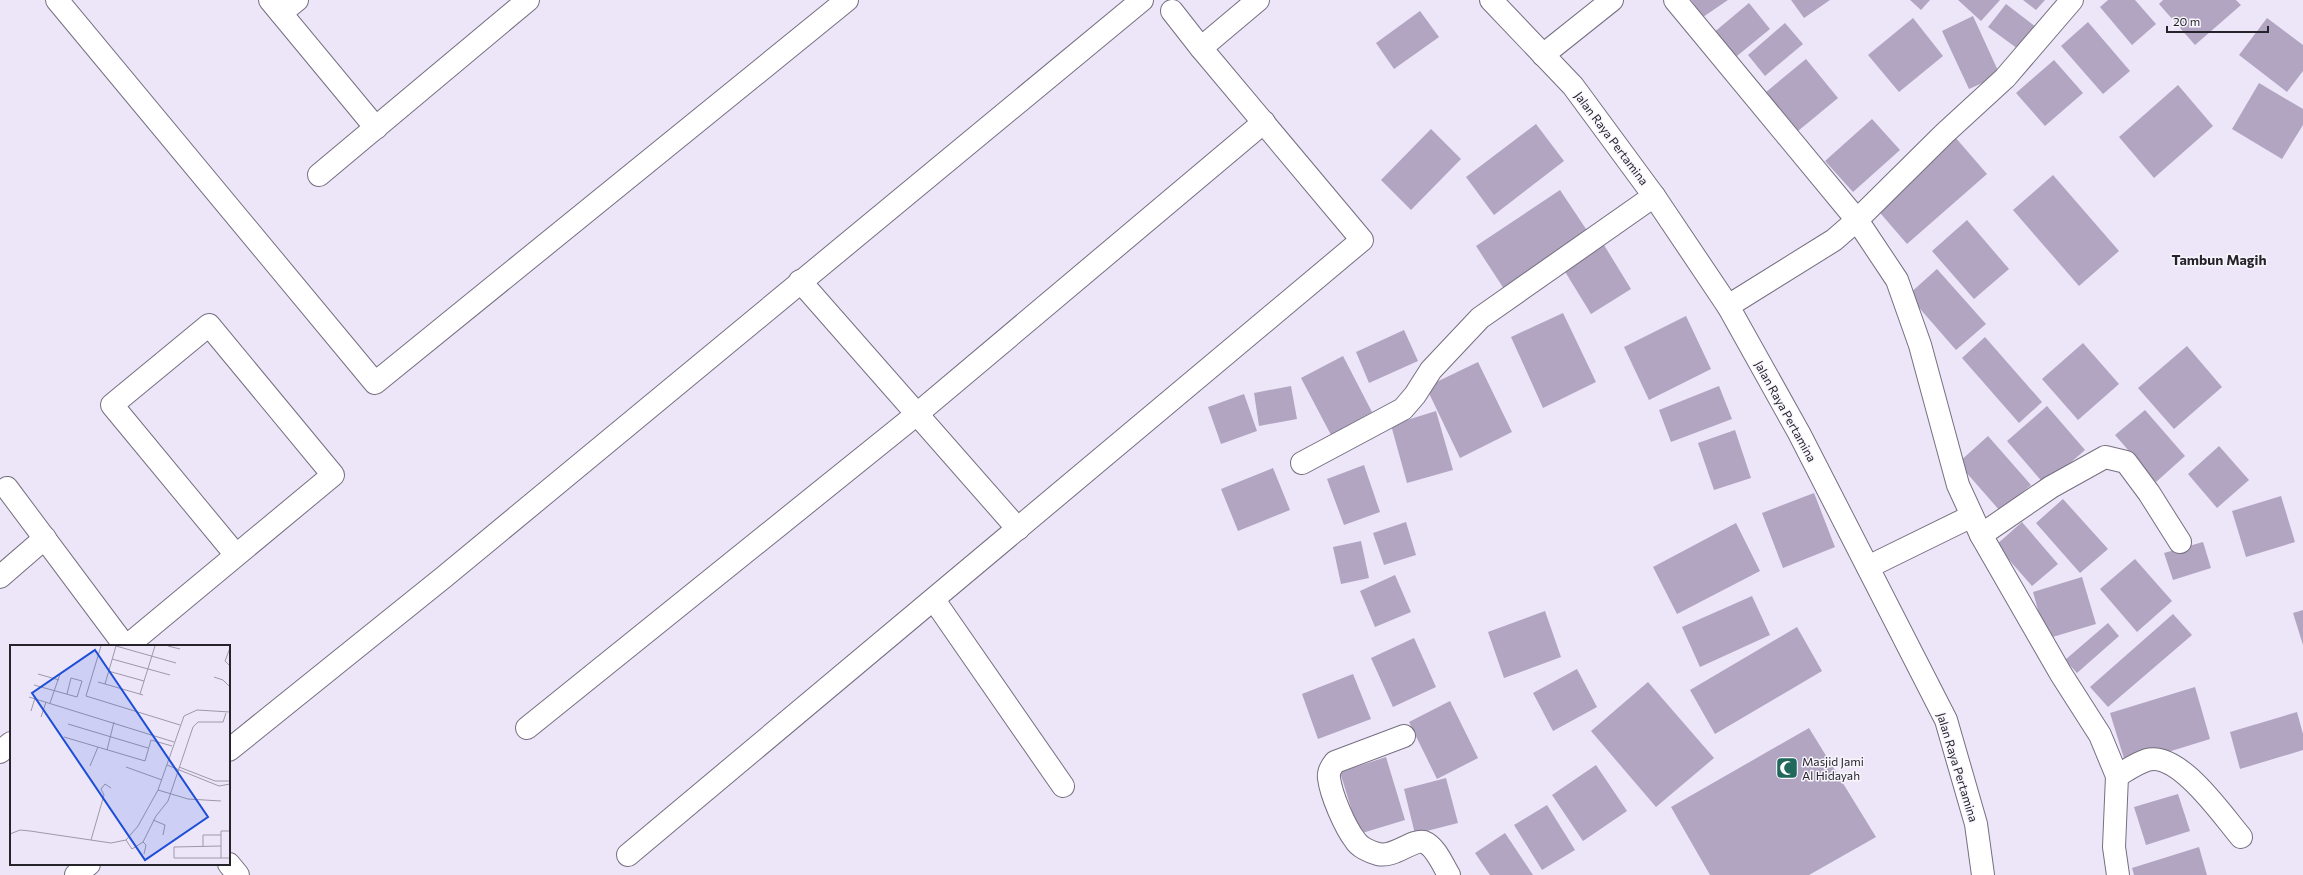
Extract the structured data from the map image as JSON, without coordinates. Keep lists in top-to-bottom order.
{
  "streets": {
    "street": ["Jalan Raya Pertamina"]
  },
  "districts": ["Tambun Magih"],
  "places": {
    "mosque": ["Masjid Jami Al Hidayah"]
  },
  "scale_bar": "20 m"
}
